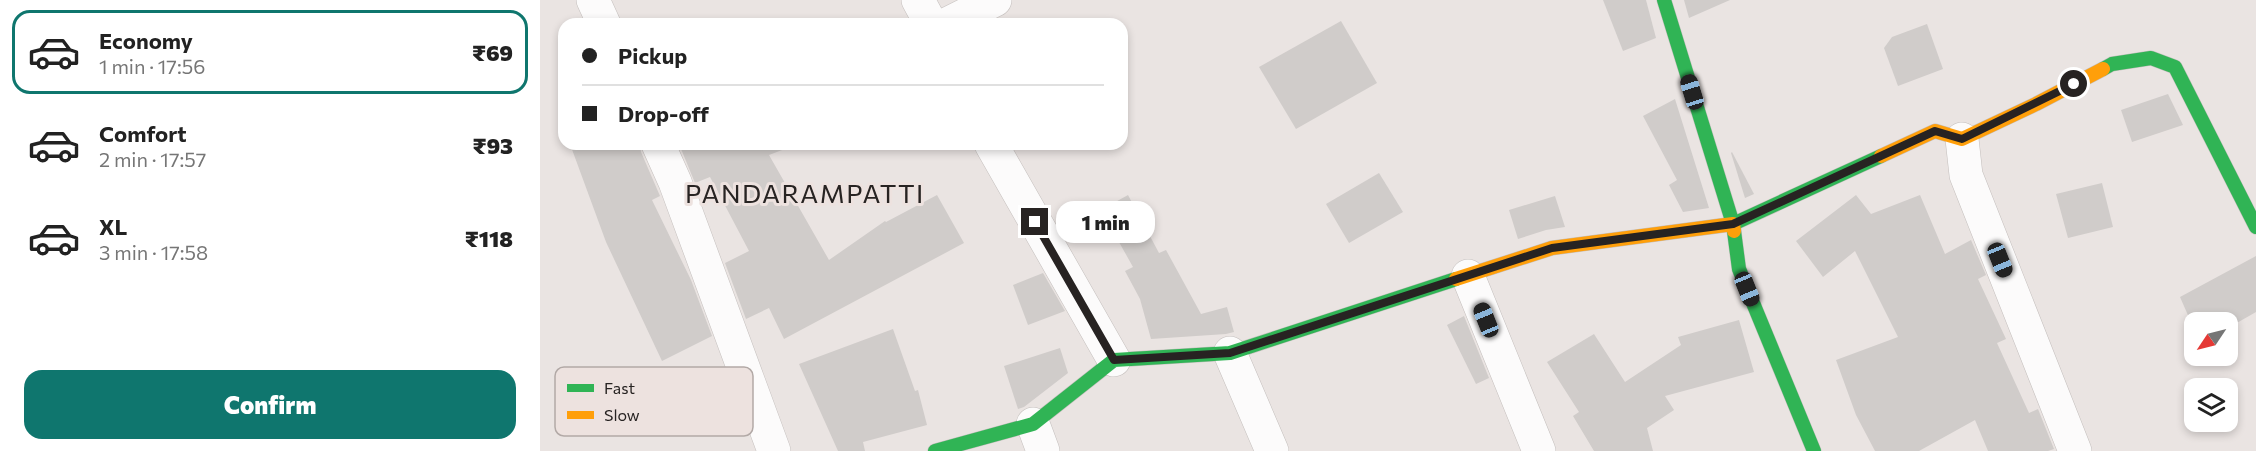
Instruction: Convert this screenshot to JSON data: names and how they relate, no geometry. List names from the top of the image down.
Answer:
{
  "districts": ["PANDARAMPATTI"],
  "legend": ["Fast", "Slow"],
  "north": "bottom left",
  "page": {
    "list": [
      {
        "name": "Economy",
        "note": "1 min · 17:56",
        "value": "₹69"
      },
      {
        "name": "Comfort",
        "note": "2 min · 17:57",
        "value": "₹93"
      },
      {
        "name": "XL",
        "note": "3 min · 17:58",
        "value": "₹118"
      }
    ],
    "banner": ["Pickup", "Drop-off"],
    "bubble": "1 min",
    "buttons": "Confirm"
  }
}
